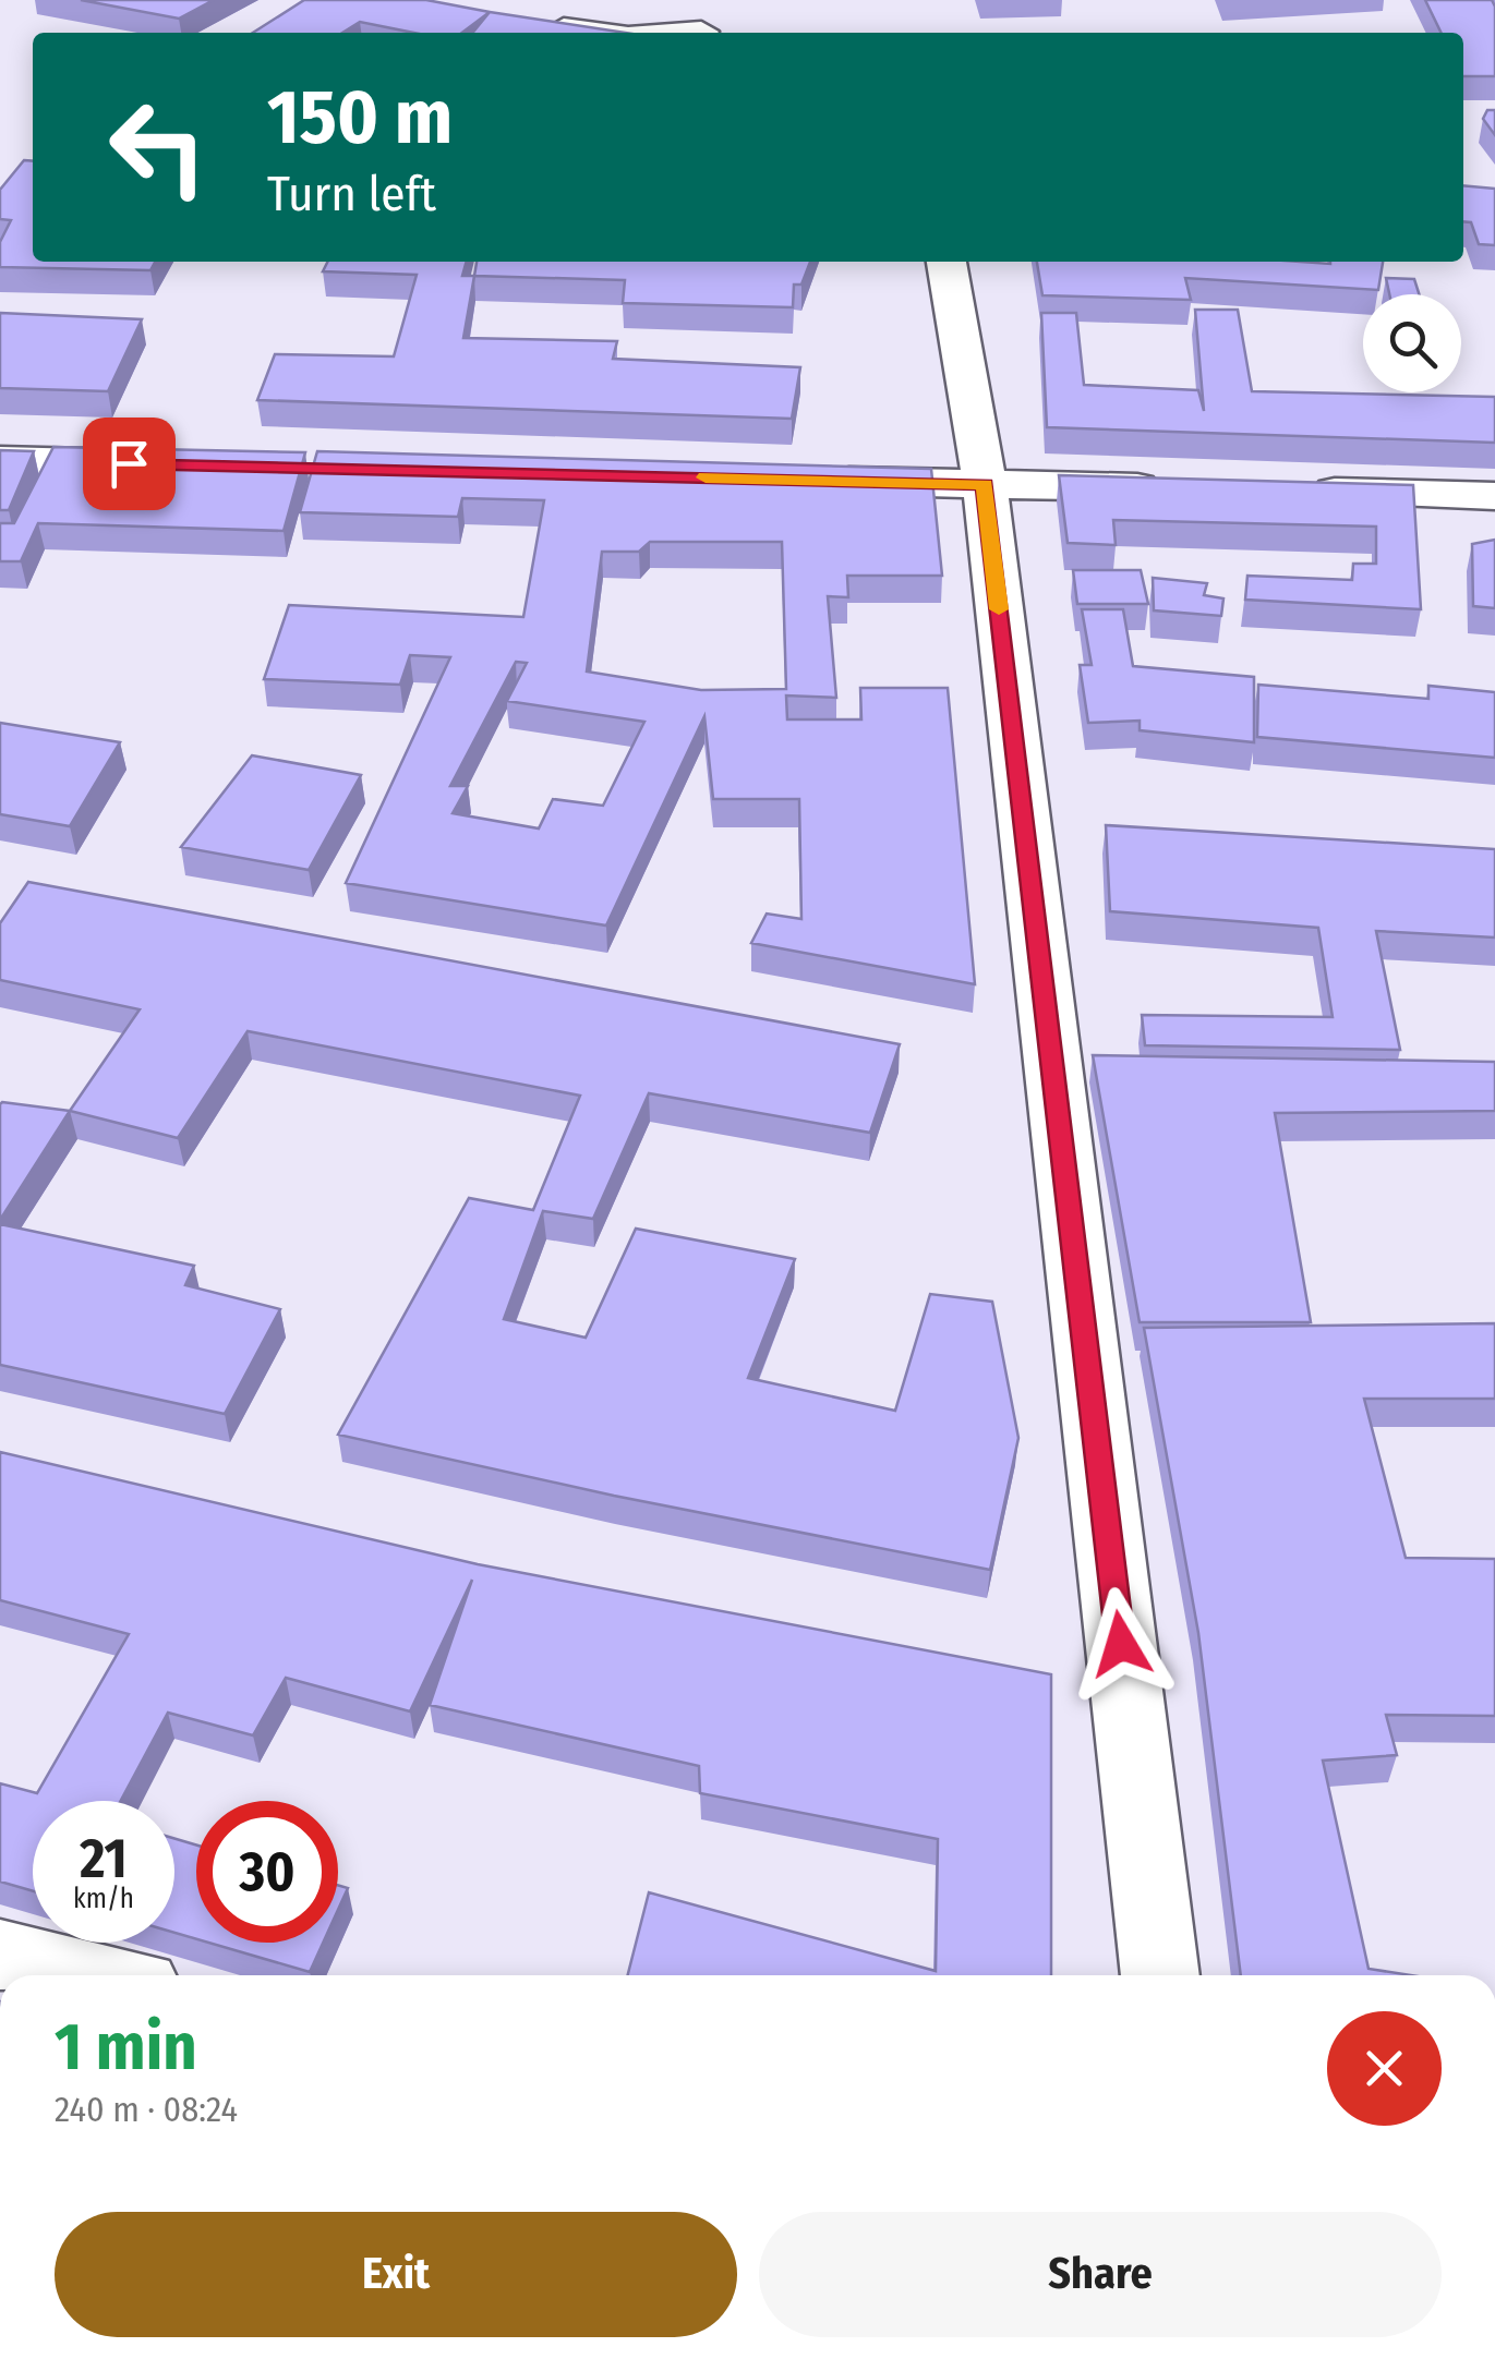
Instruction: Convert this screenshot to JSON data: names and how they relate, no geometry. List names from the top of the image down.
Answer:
{
  "page": {
    "turn": ["150 m", "Turn left"],
    "speed": "21 km/h",
    "limit": "30",
    "heading": ["1 min", "240 m · 08:24"],
    "buttons": ["Exit", "Share"]
  }
}
